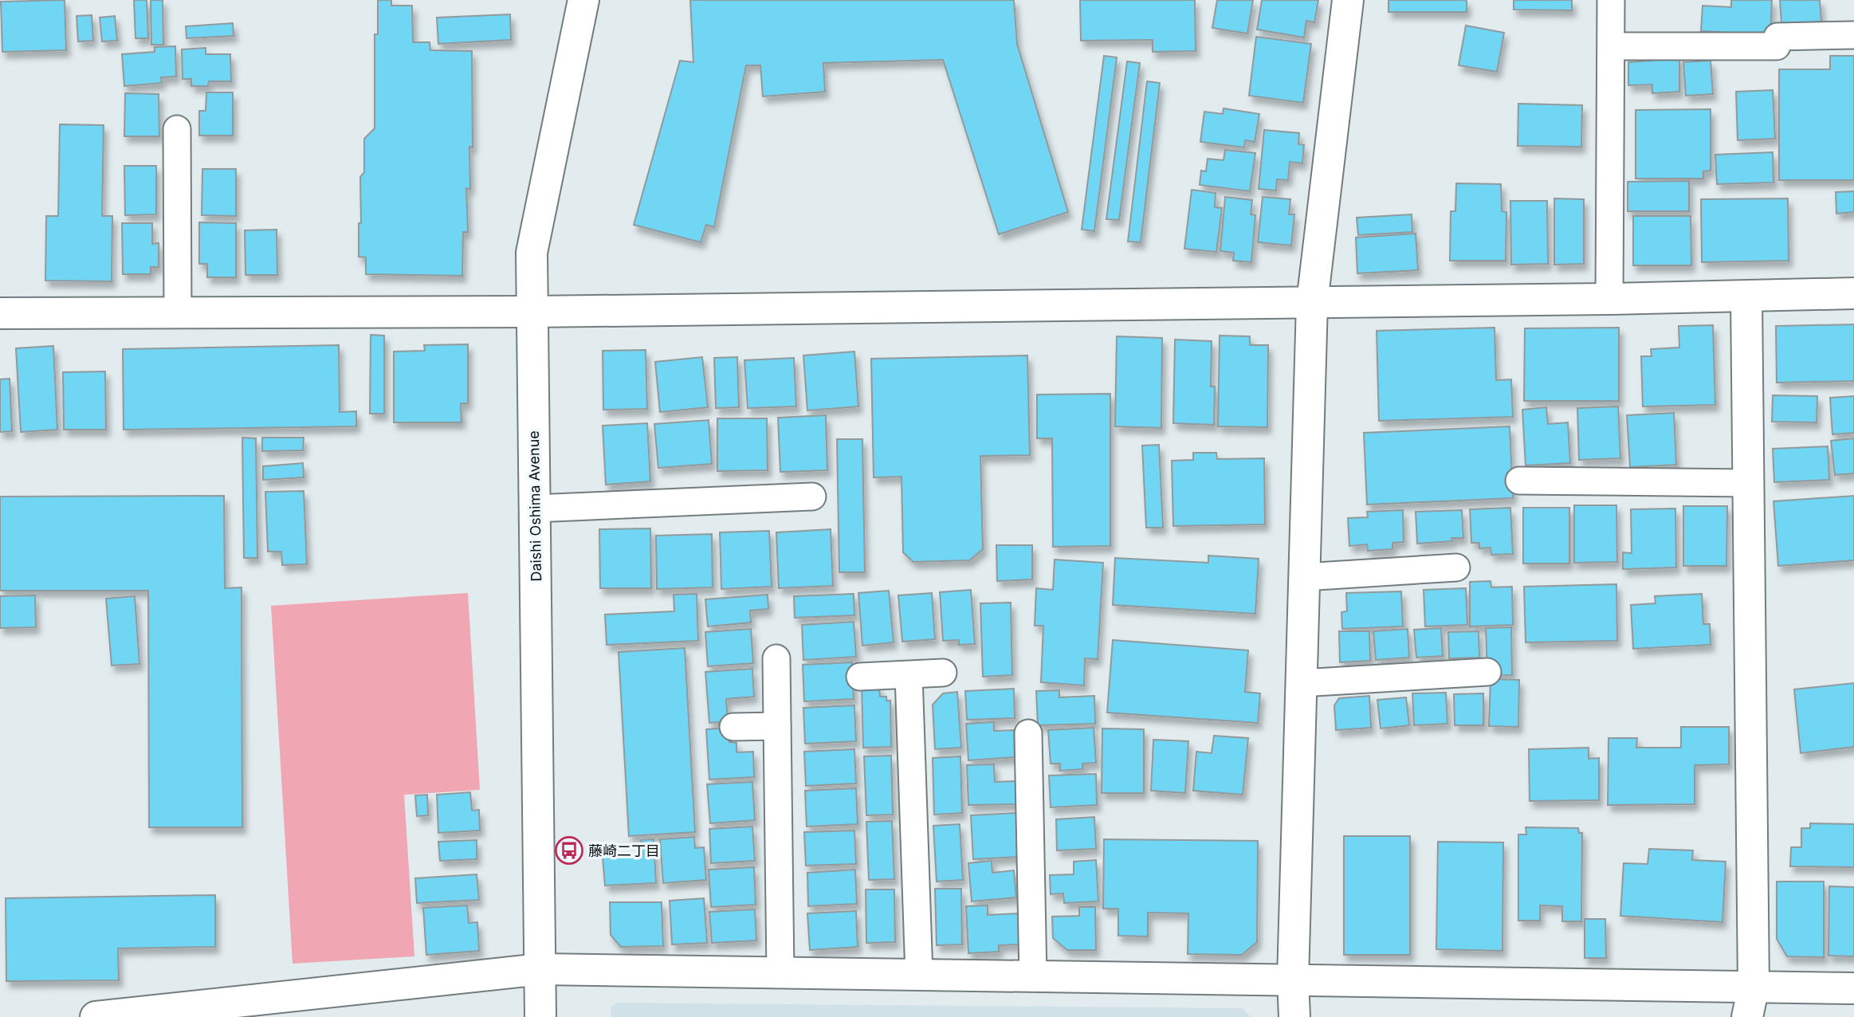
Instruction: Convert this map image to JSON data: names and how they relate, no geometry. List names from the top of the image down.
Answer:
{
  "streets": {
    "street": ["Daishi Oshima Avenue"]
  },
  "places": {
    "bus stop": ["藤崎二丁目"]
  }
}
